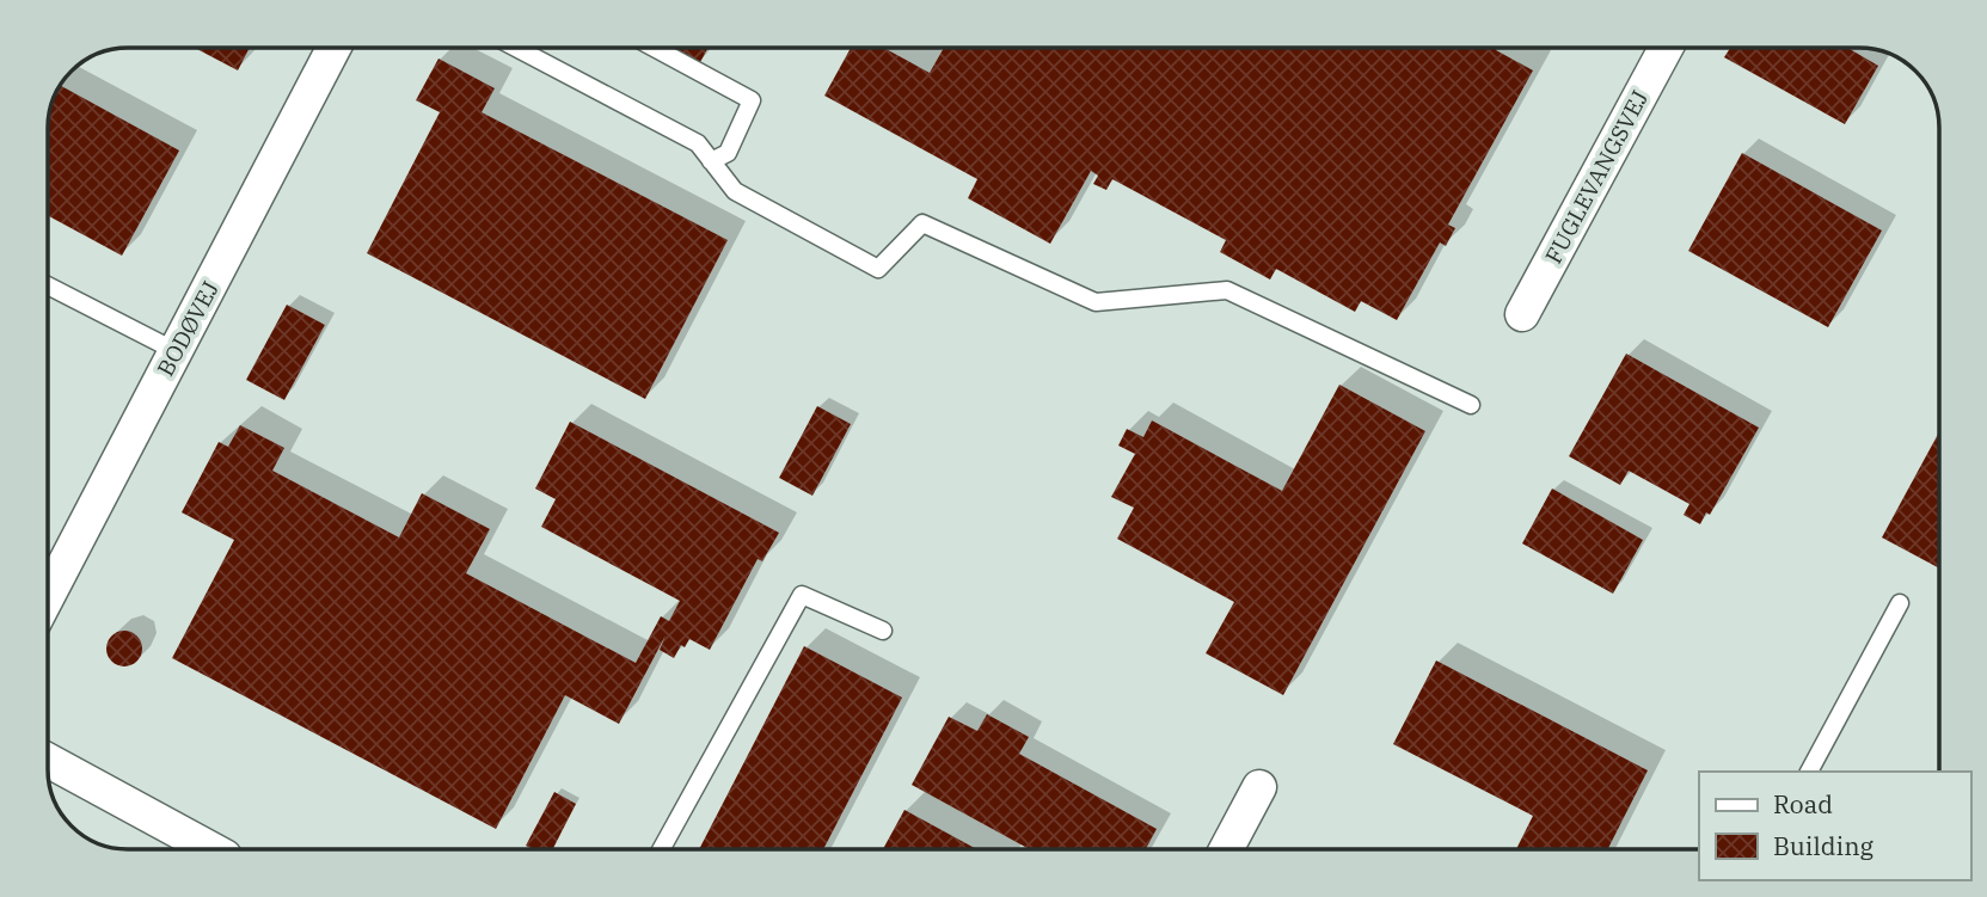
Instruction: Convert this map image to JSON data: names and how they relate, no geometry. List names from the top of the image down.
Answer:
{
  "streets": {
    "street": ["FUGLEVANGSVEJ", "BODØVEJ"]
  },
  "legend": ["Road", "Building"]
}
